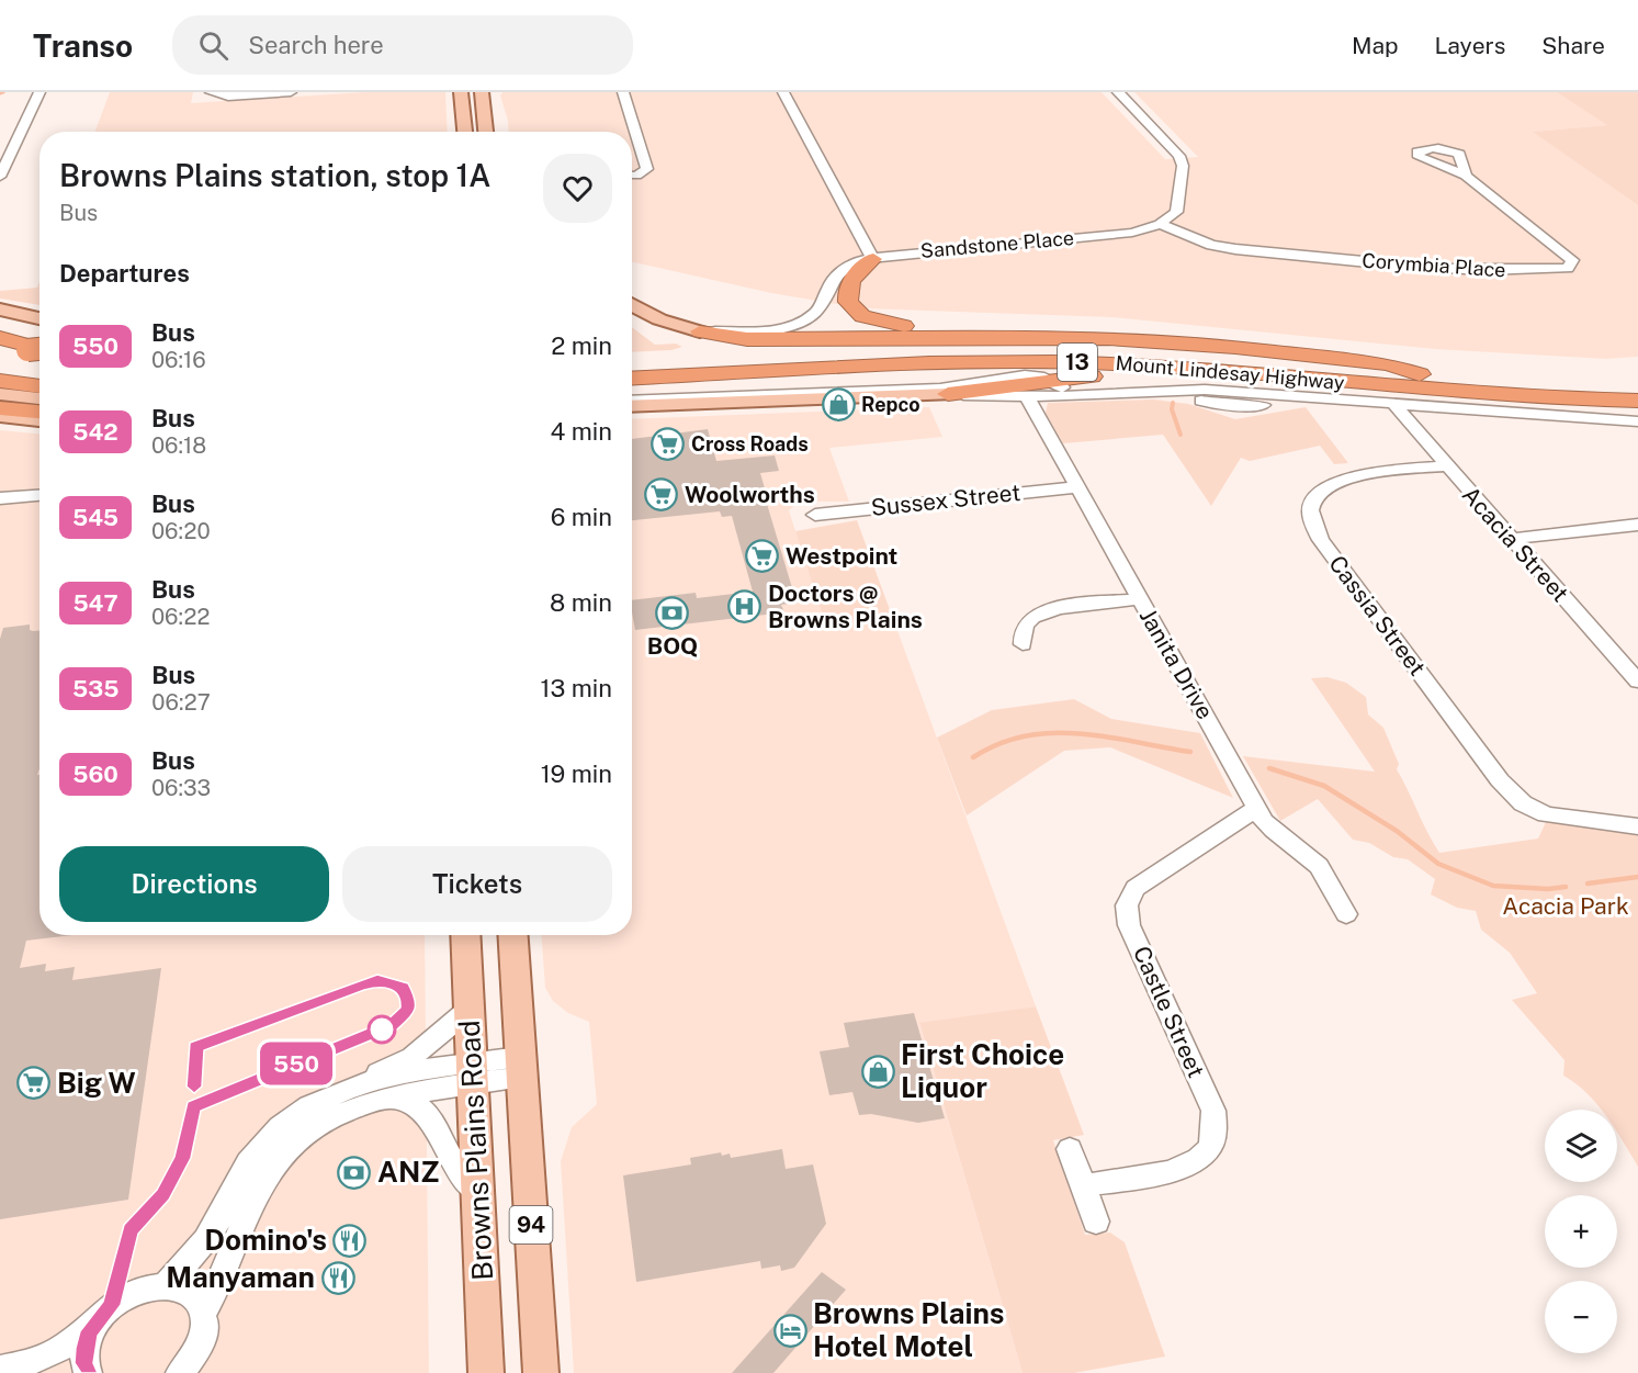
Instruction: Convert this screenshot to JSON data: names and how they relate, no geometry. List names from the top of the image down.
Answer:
{
  "streets": {
    "highway": ["13", "Mount Lindesay Highway"],
    "main road": ["Browns Plains Road", "94"],
    "street": [
      "Sandstone Place",
      "Corymbia Place",
      "Sussex Street",
      "Acacia Street",
      "Cassia Street",
      "Janita Drive",
      "Castle Street"
    ]
  },
  "crossings": [
    ["Sandstone Place", "Corymbia Place"],
    ["Mount Lindesay Highway", "Acacia Street"],
    ["Mount Lindesay Highway", "Janita Drive"],
    ["Sussex Street", "Janita Drive"],
    ["Acacia Street", "Cassia Street"],
    ["Janita Drive", "Castle Street"]
  ],
  "parks": ["Acacia Park"],
  "places": {
    "shop": ["Repco", "First Choice Liquor"],
    "supermarket": [
      "Cross Roads",
      "Woolworths",
      "Westpoint",
      "Big W"
    ],
    "hospital": ["Doctors @ Browns Plains"],
    "bank": ["BOQ", "ANZ"],
    "restaurant": ["Domino's", "Manyaman"],
    "hotel": ["Browns Plains Hotel Motel"]
  },
  "lines": ["bus line 550"],
  "page": {
    "header": "Transo",
    "search": "Search here",
    "nav": ["Map", "Layers", "Share"],
    "on_map": "550",
    "heading": [
      ["Browns Plains station, stop 1A", "Bus"],
      "Departures"
    ],
    "list": [
      {
        "mark": "550",
        "name": "Bus",
        "note": "06:16",
        "value": "2 min"
      },
      {
        "mark": "542",
        "name": "Bus",
        "note": "06:18",
        "value": "4 min"
      },
      {
        "mark": "545",
        "name": "Bus",
        "note": "06:20",
        "value": "6 min"
      },
      {
        "mark": "547",
        "name": "Bus",
        "note": "06:22",
        "value": "8 min"
      },
      {
        "mark": "535",
        "name": "Bus",
        "note": "06:27",
        "value": "13 min"
      },
      {
        "mark": "560",
        "name": "Bus",
        "note": "06:33",
        "value": "19 min"
      }
    ],
    "buttons": ["Directions", "Tickets"],
    "map_buttons": ["+", "−"]
  }
}
